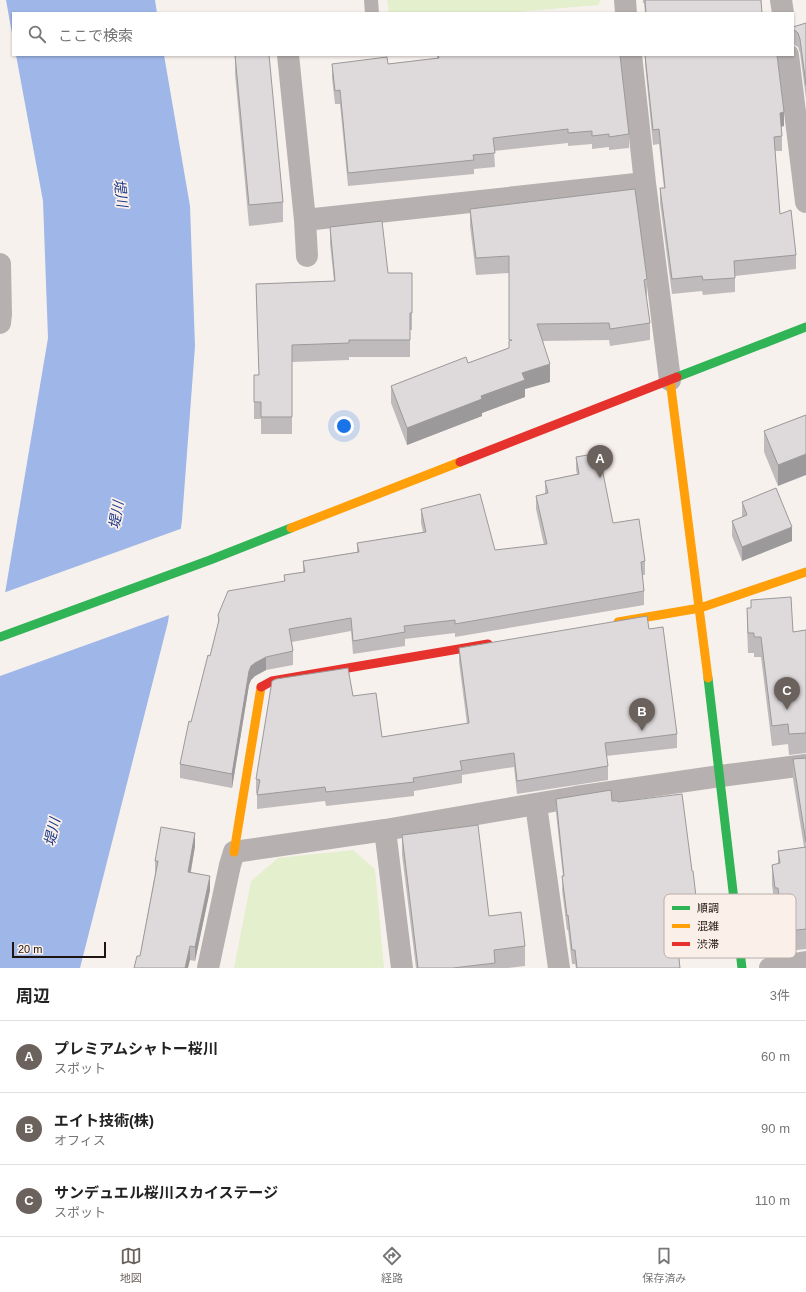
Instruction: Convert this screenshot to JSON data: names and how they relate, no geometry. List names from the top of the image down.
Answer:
{
  "water": ["堤川"],
  "legend": ["順調", "混雑", "渋滞"],
  "scale_bar": "20 m",
  "page": {
    "search": "ここで検索",
    "pins": ["A", "C", "B"],
    "scale": "20 m",
    "heading": ["周辺", "3件"],
    "list": [
      {
        "mark": "A",
        "name": "プレミアムシャトー桜川",
        "note": "スポット",
        "value": "60 m"
      },
      {
        "mark": "B",
        "name": "エイト技術(株)",
        "note": "オフィス",
        "value": "90 m"
      },
      {
        "mark": "C",
        "name": "サンデュエル桜川スカイステージ",
        "note": "スポット",
        "value": "110 m"
      }
    ],
    "nav": ["地図", "経路", "保存済み"]
  }
}
